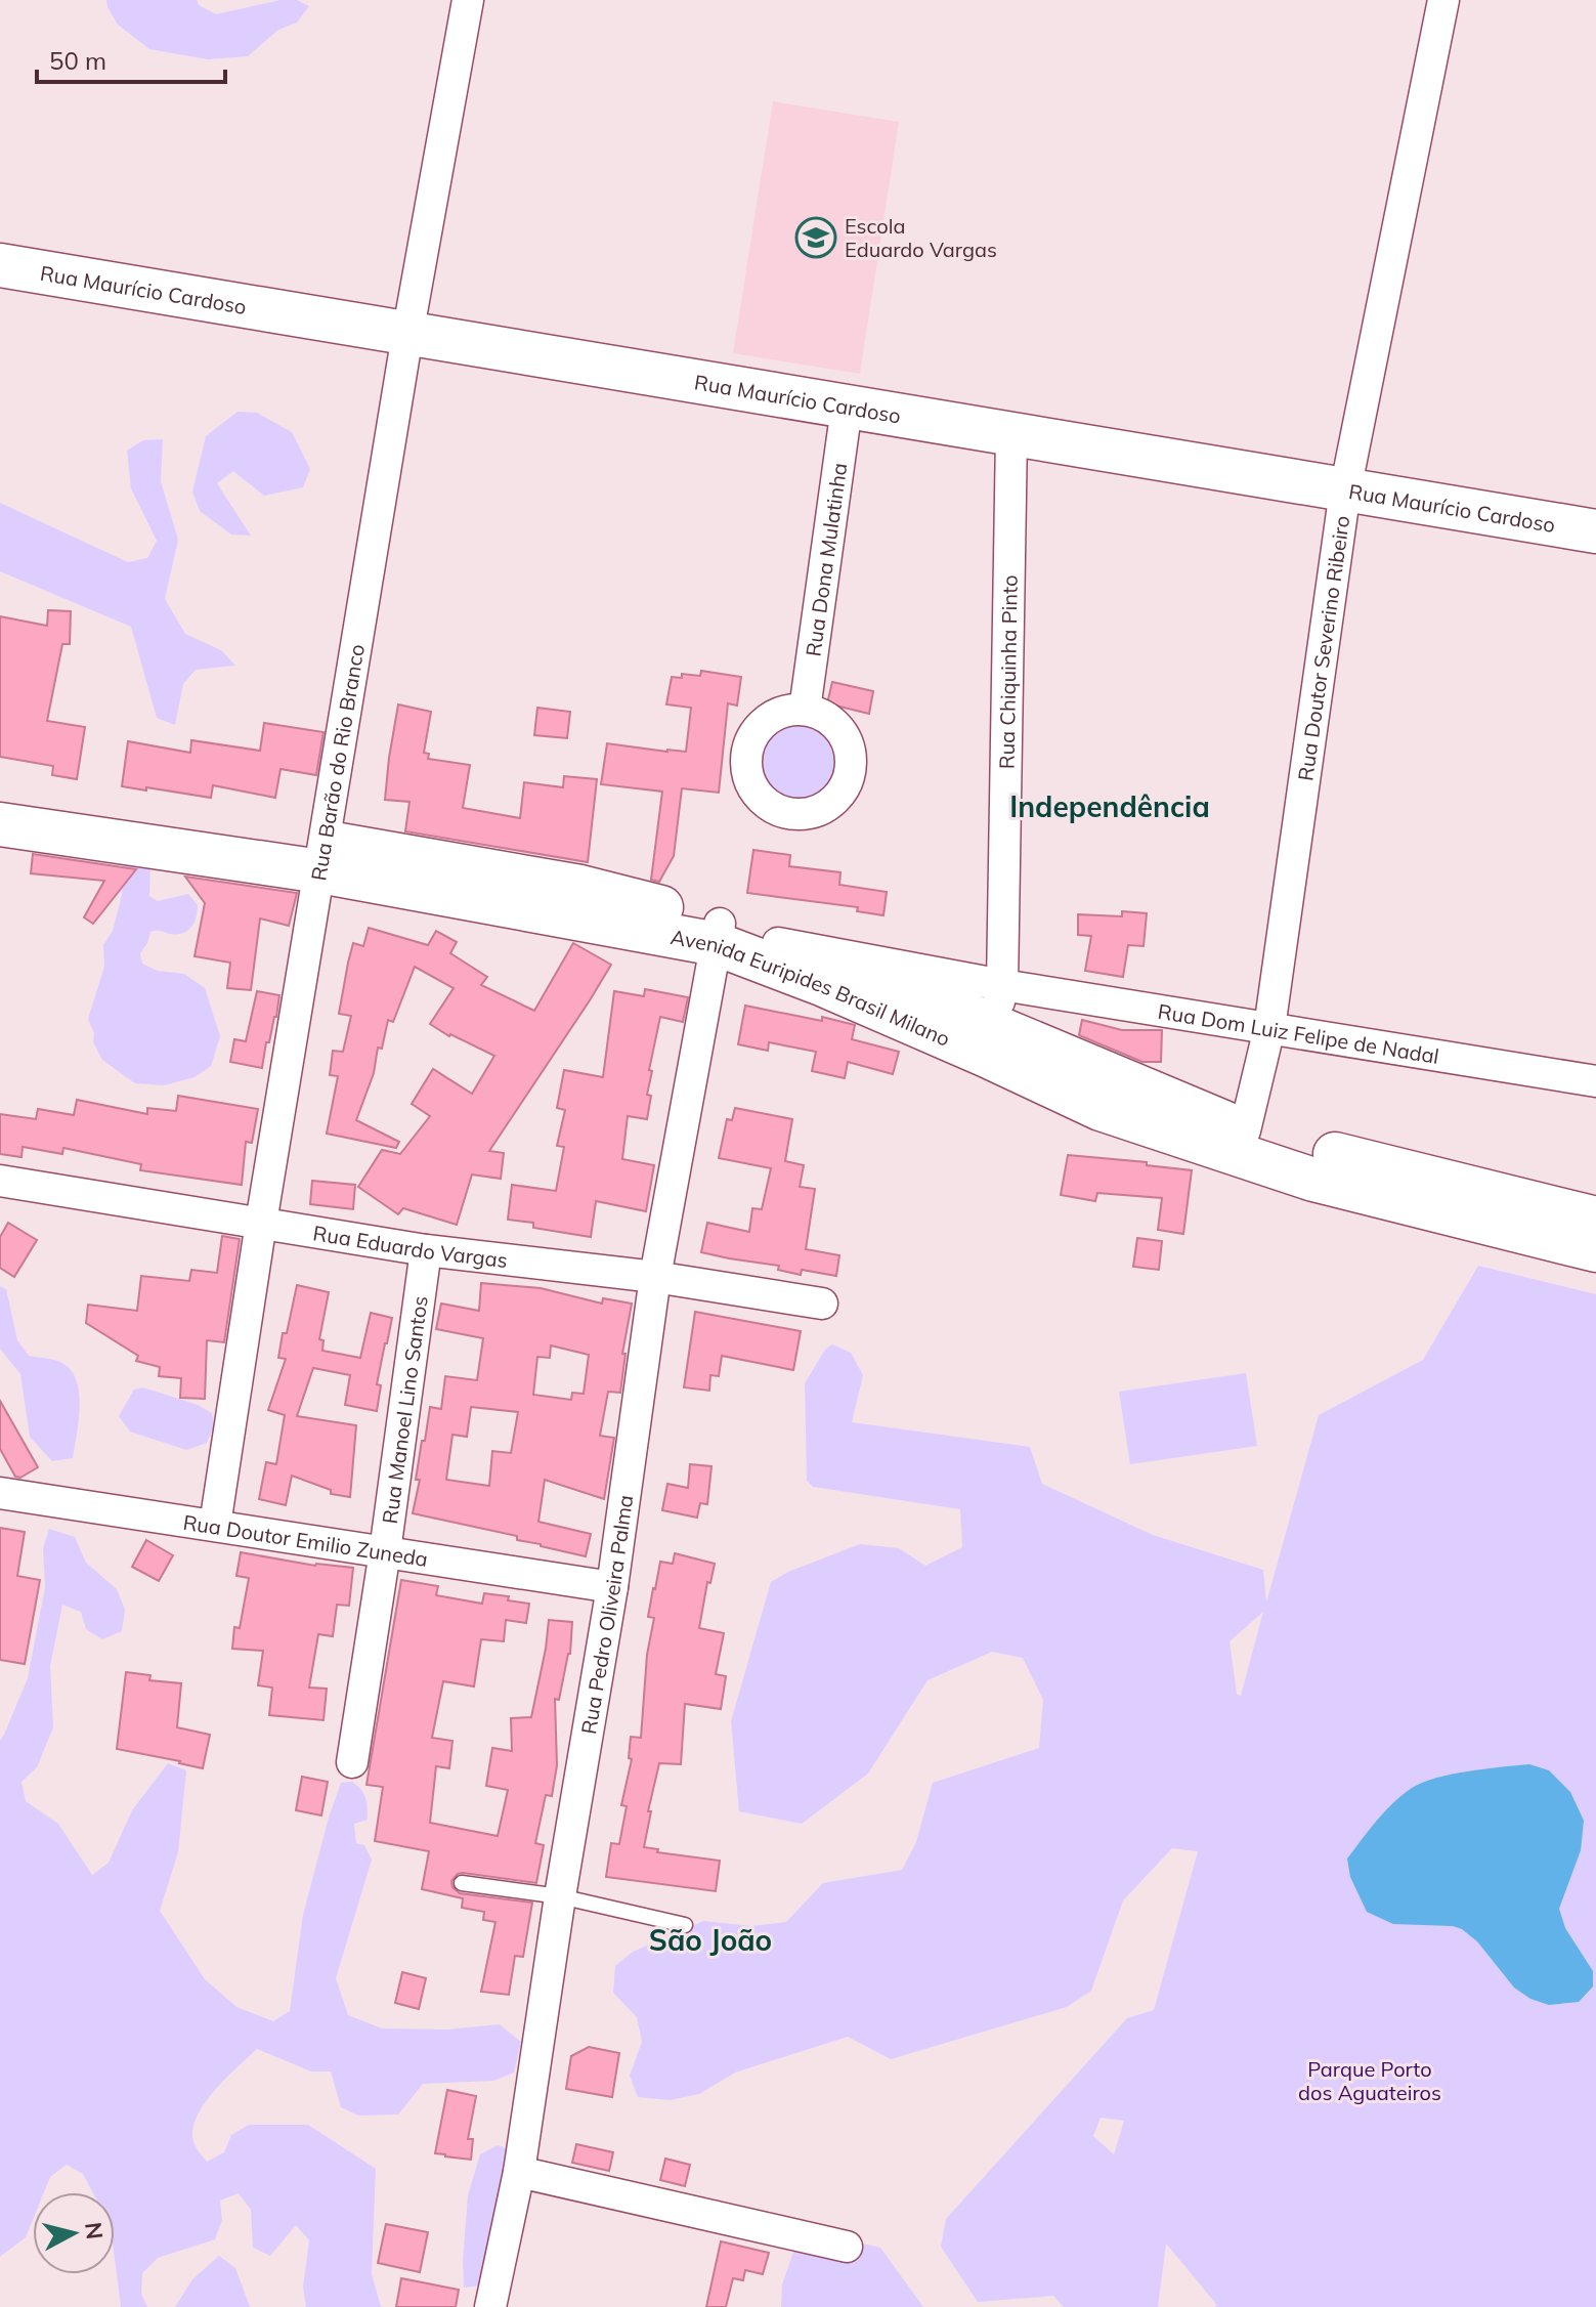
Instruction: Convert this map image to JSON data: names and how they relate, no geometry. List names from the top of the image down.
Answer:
{
  "streets": {
    "main road": ["Rua Maurício Cardoso", "Avenida Euripides Brasil Milano"],
    "street": [
      "Rua Dona Mulatinha",
      "Rua Doutor Severino Ribeiro",
      "Rua Chiquinha Pinto",
      "Rua Barão do Rio Branco",
      "Rua Dom Luiz Felipe de Nadal",
      "Rua Eduardo Vargas",
      "Rua Manoel Lino Santos",
      "Rua Doutor Emilio Zuneda",
      "Rua Pedro Oliveira Palma"
    ]
  },
  "crossings": [
    ["Rua Maurício Cardoso", "Rua Dona Mulatinha"],
    ["Rua Maurício Cardoso", "Rua Doutor Severino Ribeiro"],
    ["Rua Maurício Cardoso", "Rua Chiquinha Pinto"],
    ["Rua Maurício Cardoso", "Rua Barão do Rio Branco"],
    ["Rua Doutor Severino Ribeiro", "Avenida Euripides Brasil Milano"],
    ["Rua Doutor Severino Ribeiro", "Rua Dom Luiz Felipe de Nadal"],
    ["Rua Chiquinha Pinto", "Avenida Euripides Brasil Milano"],
    ["Rua Chiquinha Pinto", "Rua Dom Luiz Felipe de Nadal"],
    ["Rua Barão do Rio Branco", "Avenida Euripides Brasil Milano"],
    ["Rua Barão do Rio Branco", "Rua Eduardo Vargas"],
    ["Rua Barão do Rio Branco", "Rua Doutor Emilio Zuneda"],
    ["Avenida Euripides Brasil Milano", "Rua Dom Luiz Felipe de Nadal"],
    ["Avenida Euripides Brasil Milano", "Rua Pedro Oliveira Palma"],
    ["Rua Eduardo Vargas", "Rua Manoel Lino Santos"],
    ["Rua Eduardo Vargas", "Rua Pedro Oliveira Palma"],
    ["Rua Manoel Lino Santos", "Rua Doutor Emilio Zuneda"],
    ["Rua Doutor Emilio Zuneda", "Rua Pedro Oliveira Palma"]
  ],
  "districts": ["Independência", "São João"],
  "parks": ["Parque Porto dos Aguateiros"],
  "places": {
    "school or university": ["Escola Eduardo Vargas"]
  },
  "scale_bar": "50 m",
  "north": "right"
}
